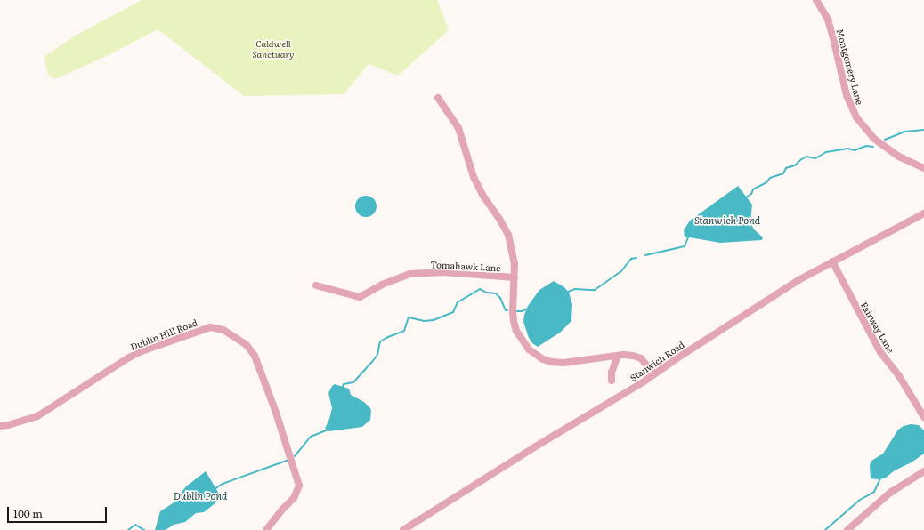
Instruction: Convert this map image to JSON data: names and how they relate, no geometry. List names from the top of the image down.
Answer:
{
  "streets": {
    "street": [
      "Montgomery Lane",
      "Tomahawk Lane",
      "Fairway Lane",
      "Dublin Hill Road",
      "Stanwich Road"
    ]
  },
  "crossings": [
    ["Fairway Lane", "Stanwich Road"]
  ],
  "water": ["Stanwich Pond", "Dublin Pond"],
  "parks": ["Caldwell Sanctuary"],
  "scale_bar": "100 m"
}
